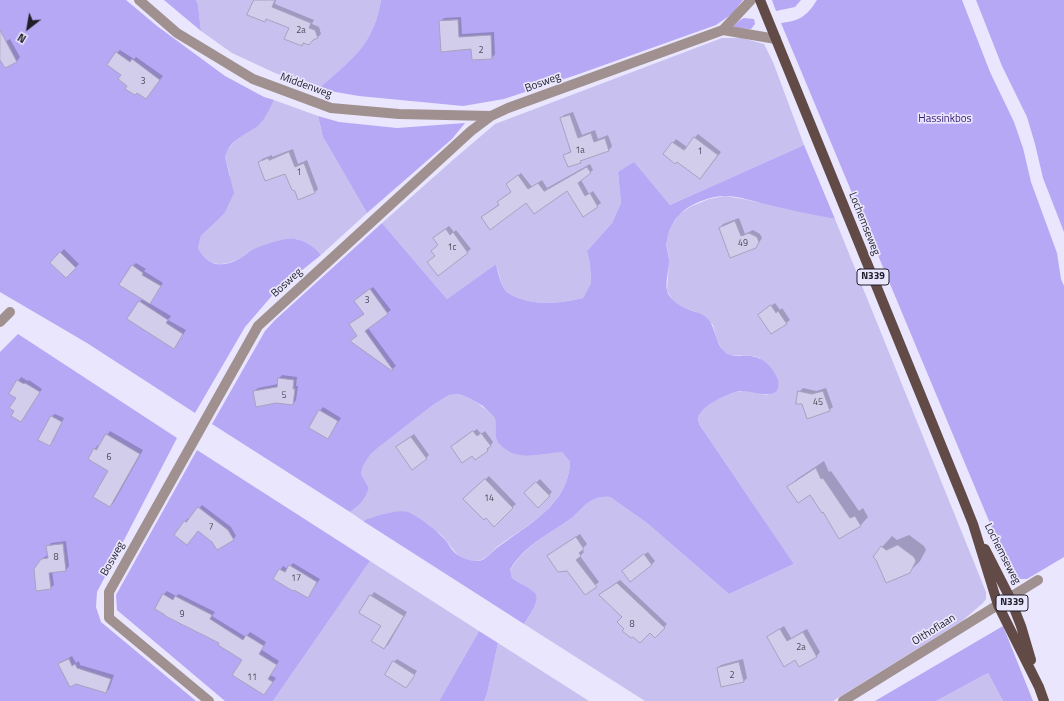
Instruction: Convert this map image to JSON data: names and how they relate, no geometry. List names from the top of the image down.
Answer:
{
  "streets": {
    "main road": ["Lochemseweg", "N339"],
    "street": ["Bosweg", "Middenweg", "Olthoflaan"]
  },
  "crossings": [
    ["Bosweg", "Middenweg"],
    ["Bosweg", "Lochemseweg"],
    ["Lochemseweg", "Olthoflaan"]
  ],
  "parks": ["Hassinkbos"],
  "house_numbers": [
    "2a",
    "2",
    "3",
    "1a",
    "1",
    "1",
    "49",
    "1c",
    "3",
    "5",
    "45",
    "6",
    "14",
    "7",
    "8",
    "17",
    "9",
    "8",
    "2a",
    "2",
    "11"
  ],
  "north": "bottom left"
}
